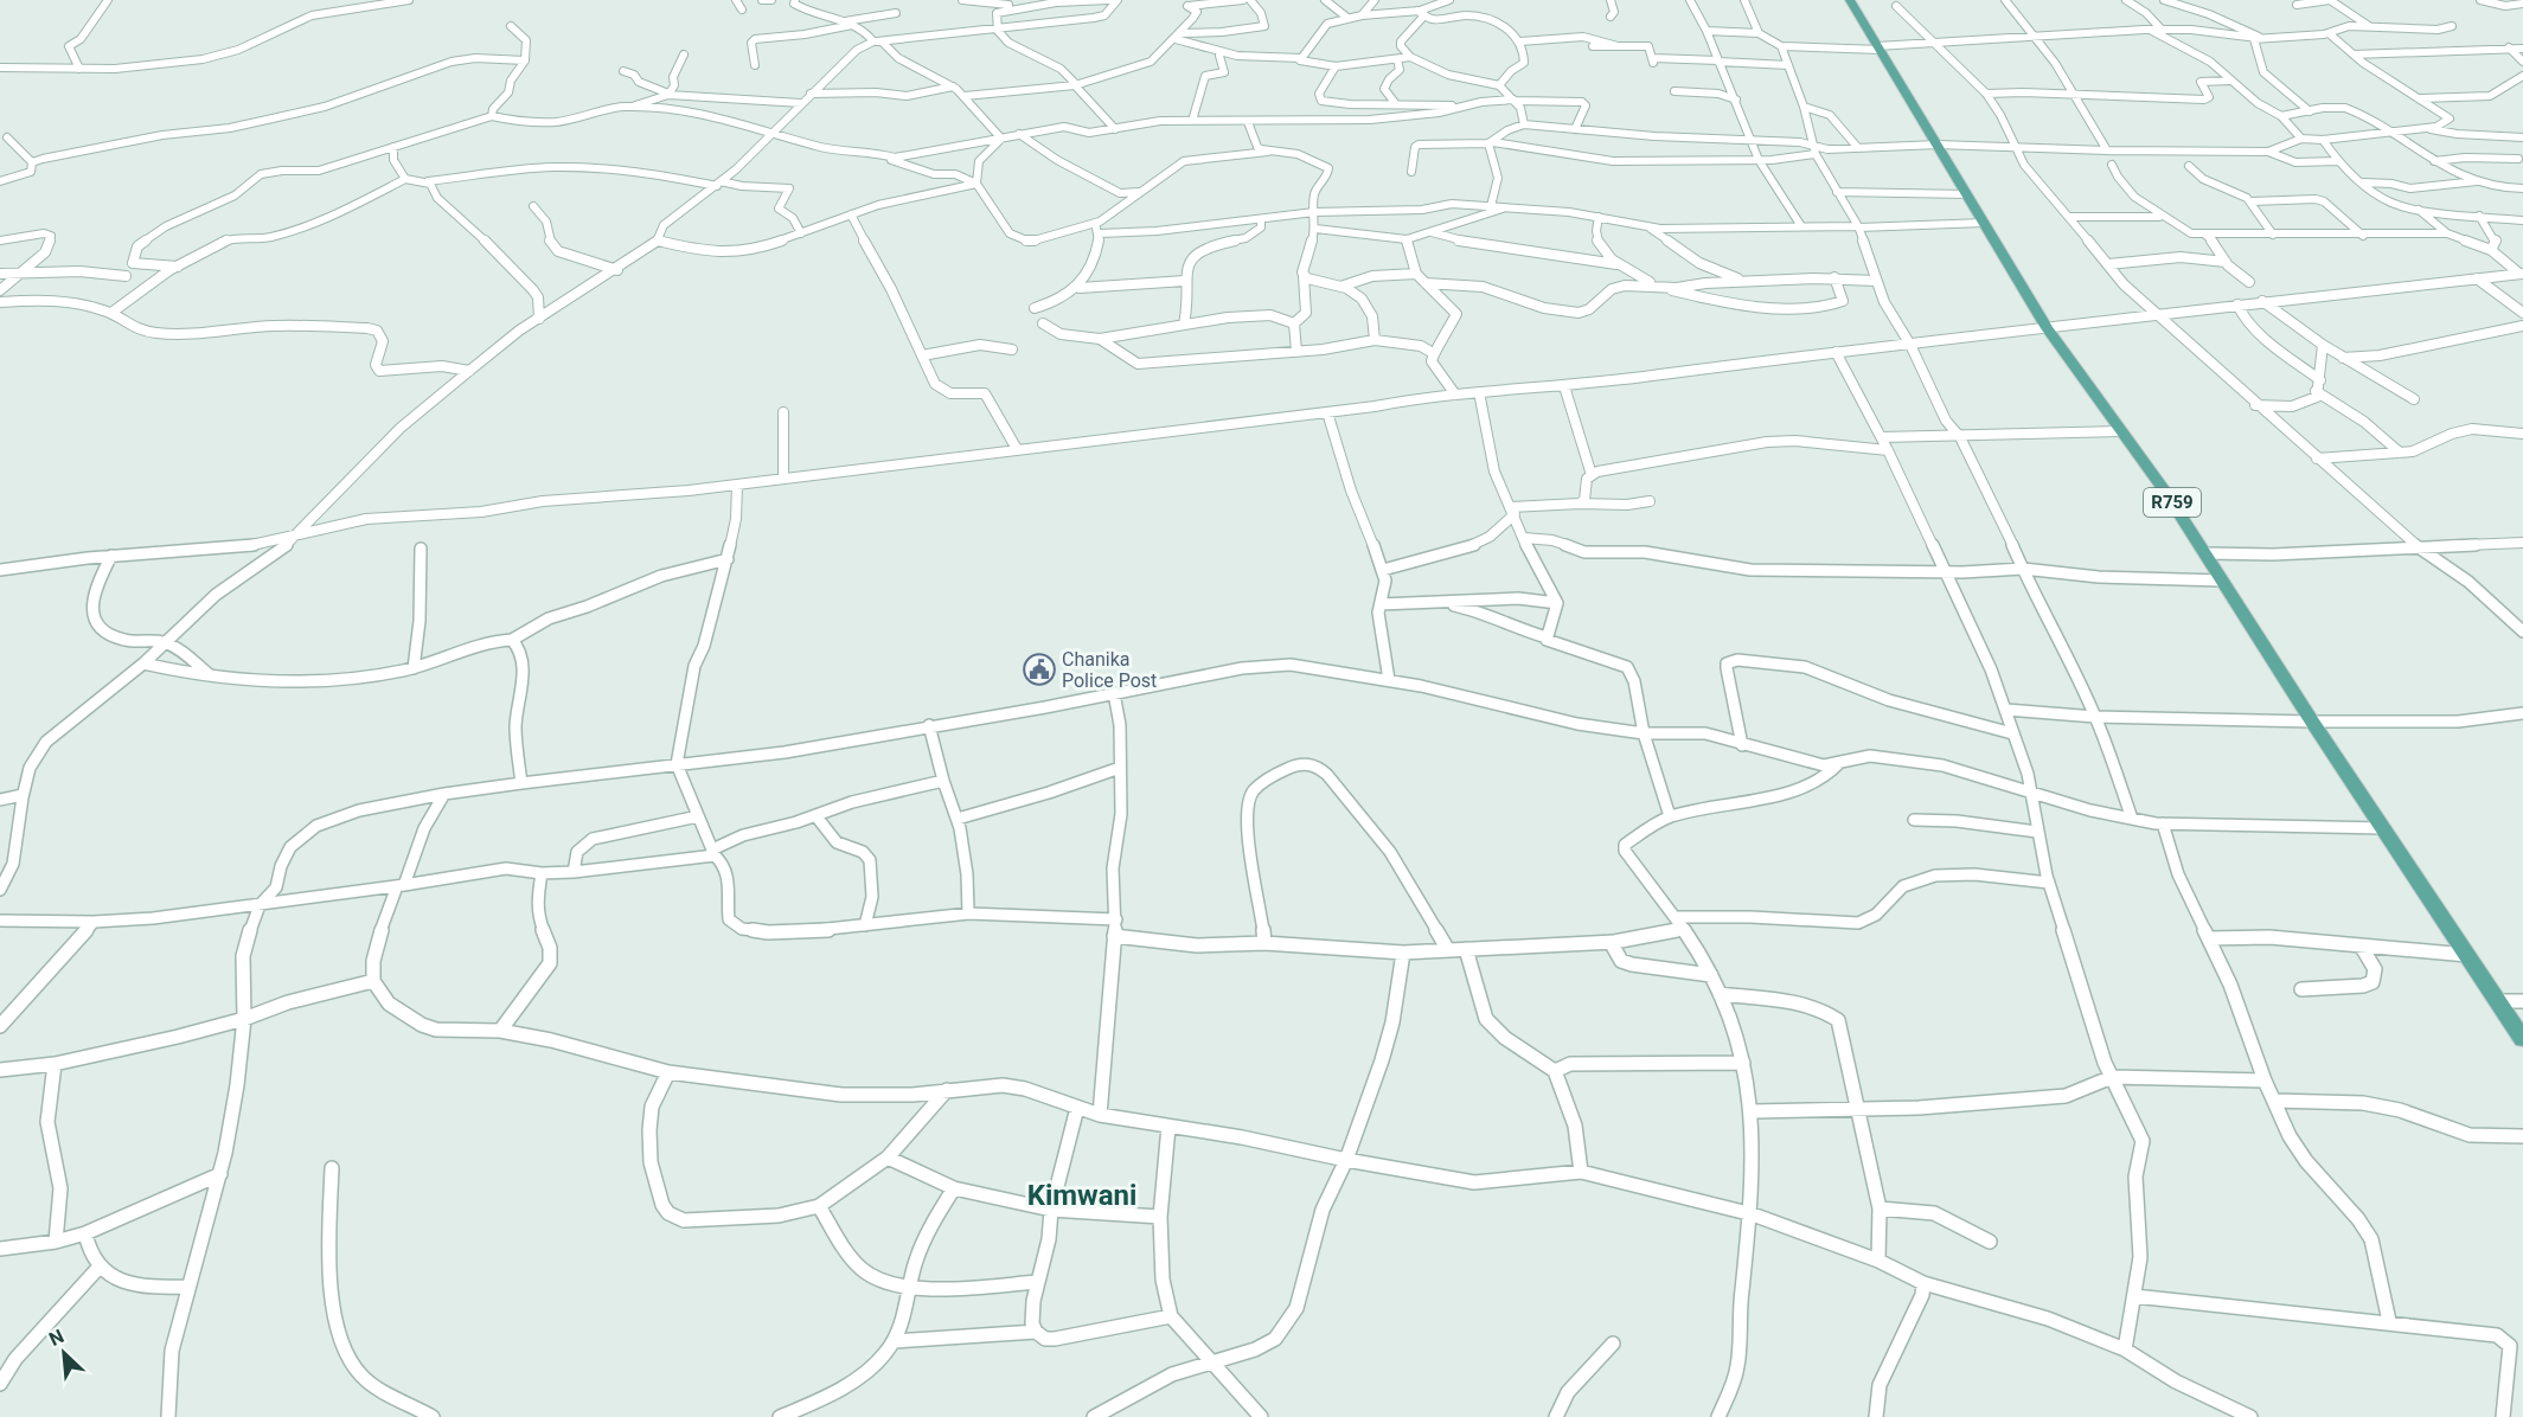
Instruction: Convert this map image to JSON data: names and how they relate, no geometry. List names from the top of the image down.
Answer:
{
  "streets": {
    "main road": ["R759"]
  },
  "districts": ["Kimwani"],
  "places": {
    "public building": ["Chanika Police Post"]
  },
  "north": "top left"
}
